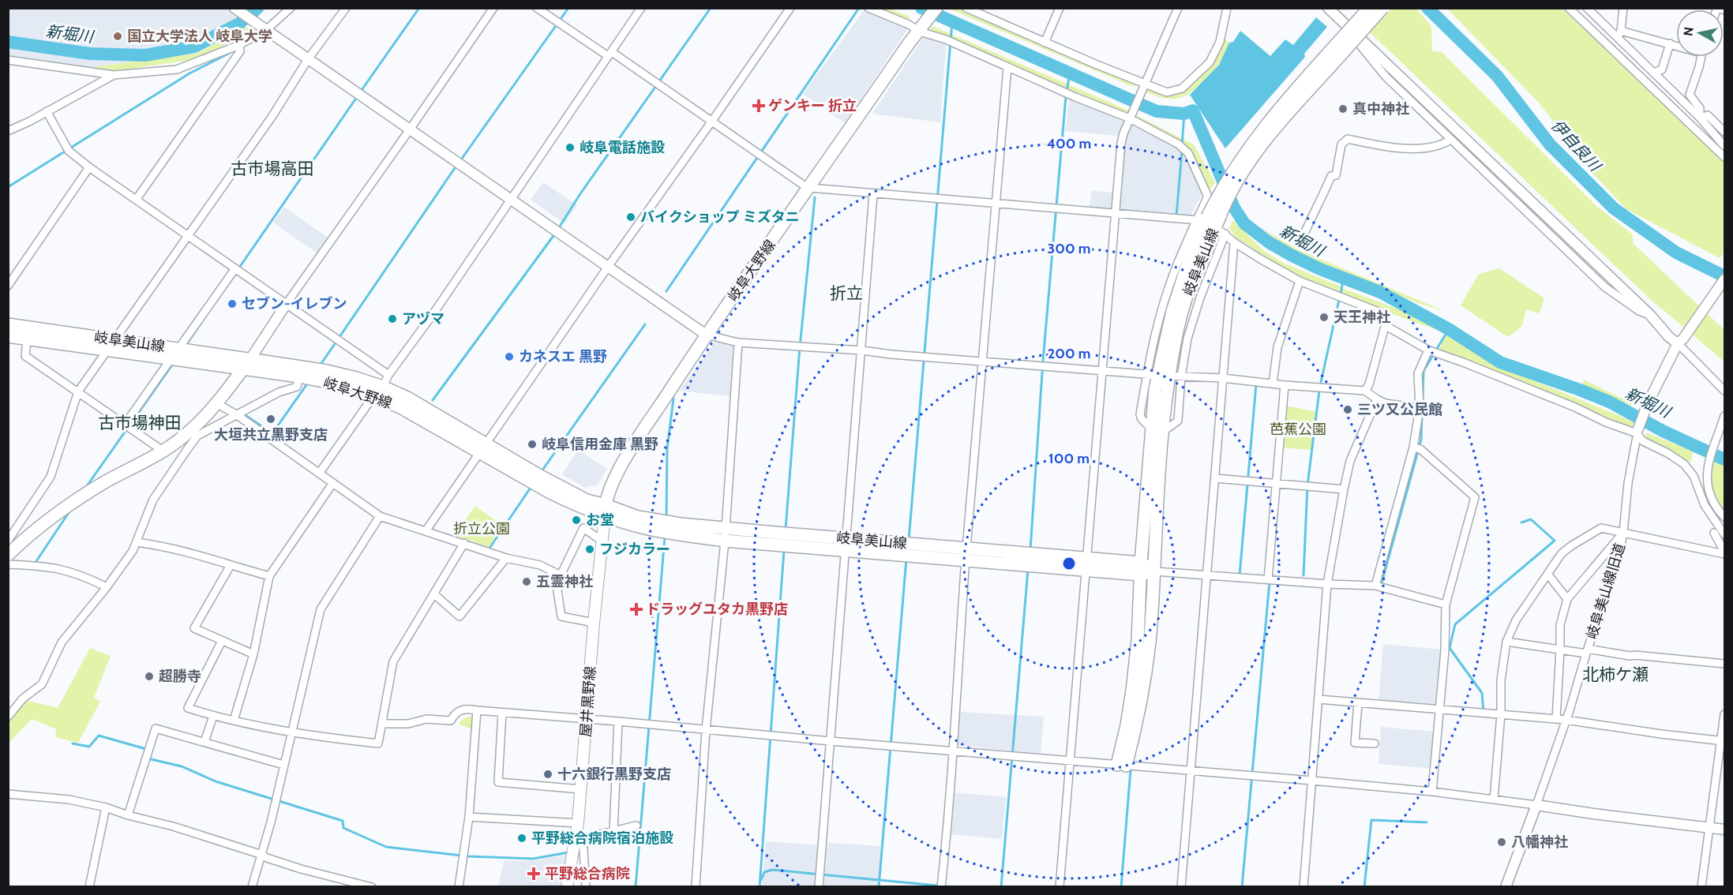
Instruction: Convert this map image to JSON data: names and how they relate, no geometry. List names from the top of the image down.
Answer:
{
  "streets": {
    "main road": ["岐阜美山線", "岐阜大野線", "屋井黒野線"],
    "street": ["岐阜美山線旧道"]
  },
  "crossings": [
    ["岐阜美山線", "岐阜大野線"],
    ["岐阜美山線", "屋井黒野線"],
    ["岐阜大野線", "屋井黒野線"]
  ],
  "districts": [
    "古市場高田",
    "折立",
    "古市場神田",
    "北柿ケ瀬"
  ],
  "water": ["新堀川", "伊自良川"],
  "parks": ["芭蕉公園", "折立公園"],
  "places": {
    "other": [
      "国立大学法人 岐阜大学",
      "真中神社",
      "岐阜電話施設",
      "バイクショップ ミズタニ",
      "セブン-イレブン",
      "天王神社",
      "アヅマ",
      "カネスエ 黒野",
      "三ツ又公民館",
      "大垣共立黒野支店",
      "岐阜信用金庫 黒野",
      "お堂",
      "フジカラー",
      "五霊神社",
      "超勝寺",
      "十六銀行黒野支店",
      "平野総合病院宿泊施設",
      "八幡神社"
    ],
    "health": ["ゲンキー 折立", "ドラッグユタカ黒野店", "平野総合病院"]
  },
  "north": "left",
  "rings": [
    "400 m",
    "300 m",
    "200 m",
    "100 m"
  ]
}
